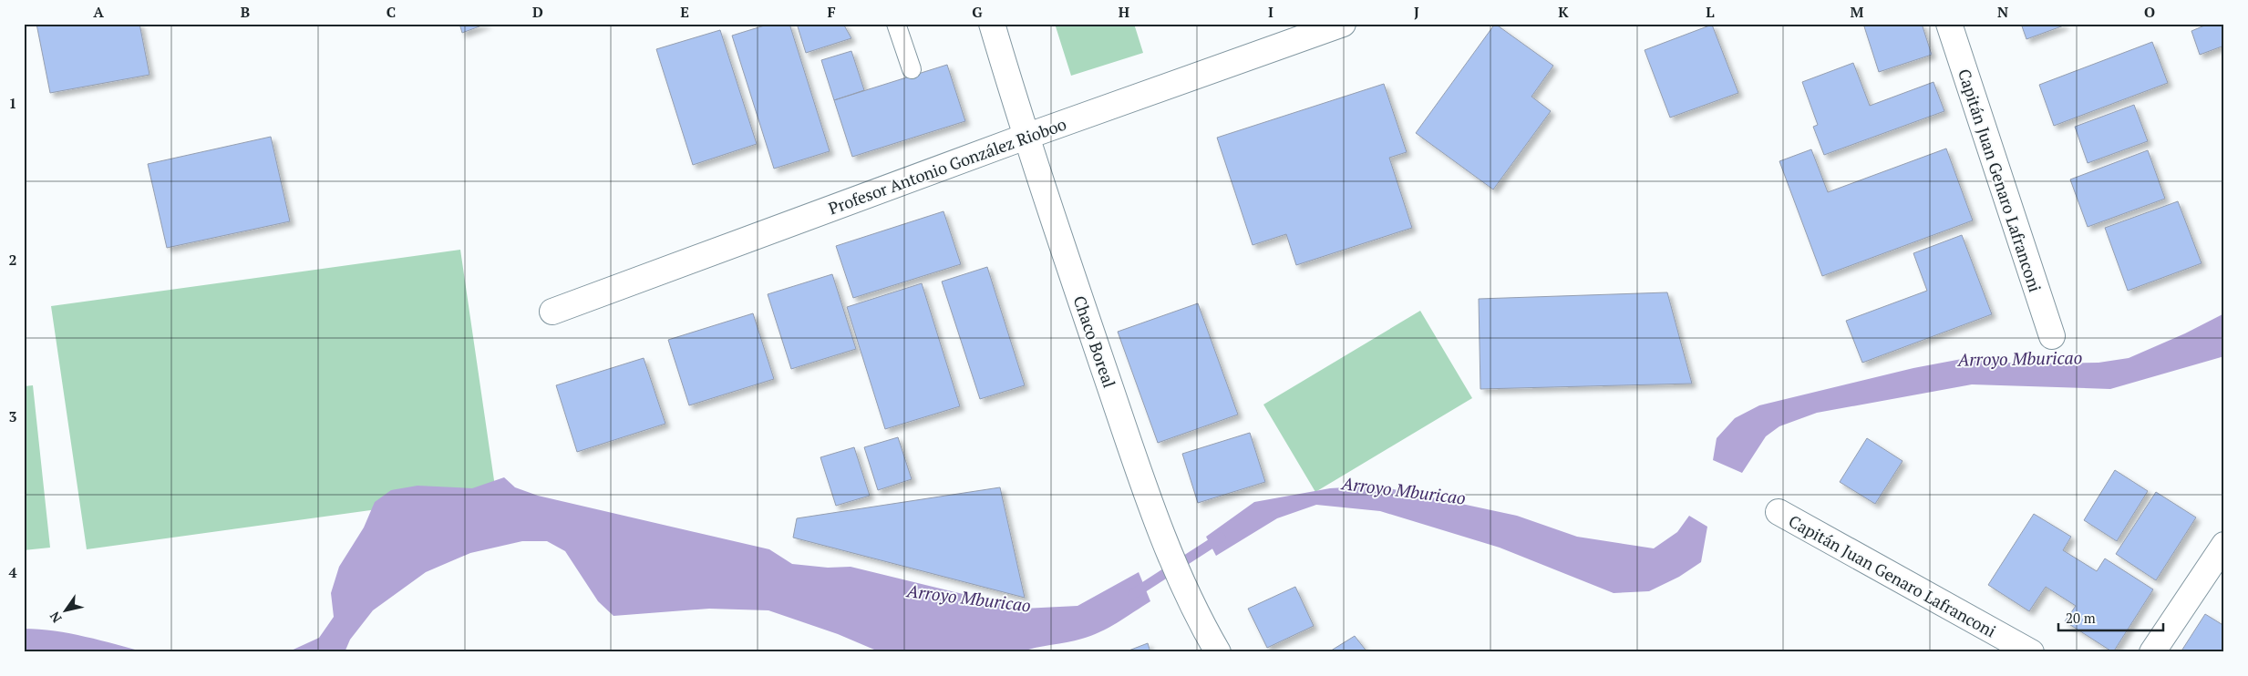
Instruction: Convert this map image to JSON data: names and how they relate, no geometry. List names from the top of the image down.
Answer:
{
  "streets": {
    "street": ["Profesor Antonio González Rioboo", "Capitán Juan Genaro Lafranconi", "Chaco Boreal"]
  },
  "crossings": [
    ["Profesor Antonio González Rioboo", "Chaco Boreal"]
  ],
  "water": ["Arroyo Mburicao"],
  "scale_bar": "20 m",
  "north": "bottom left",
  "grid": {
    "columns": [
      "A",
      "B",
      "C",
      "D",
      "E",
      "F",
      "G",
      "H",
      "I",
      "J",
      "K",
      "L",
      "M",
      "N",
      "O"
    ],
    "rows": [
      "1",
      "2",
      "3",
      "4"
    ]
  }
}
